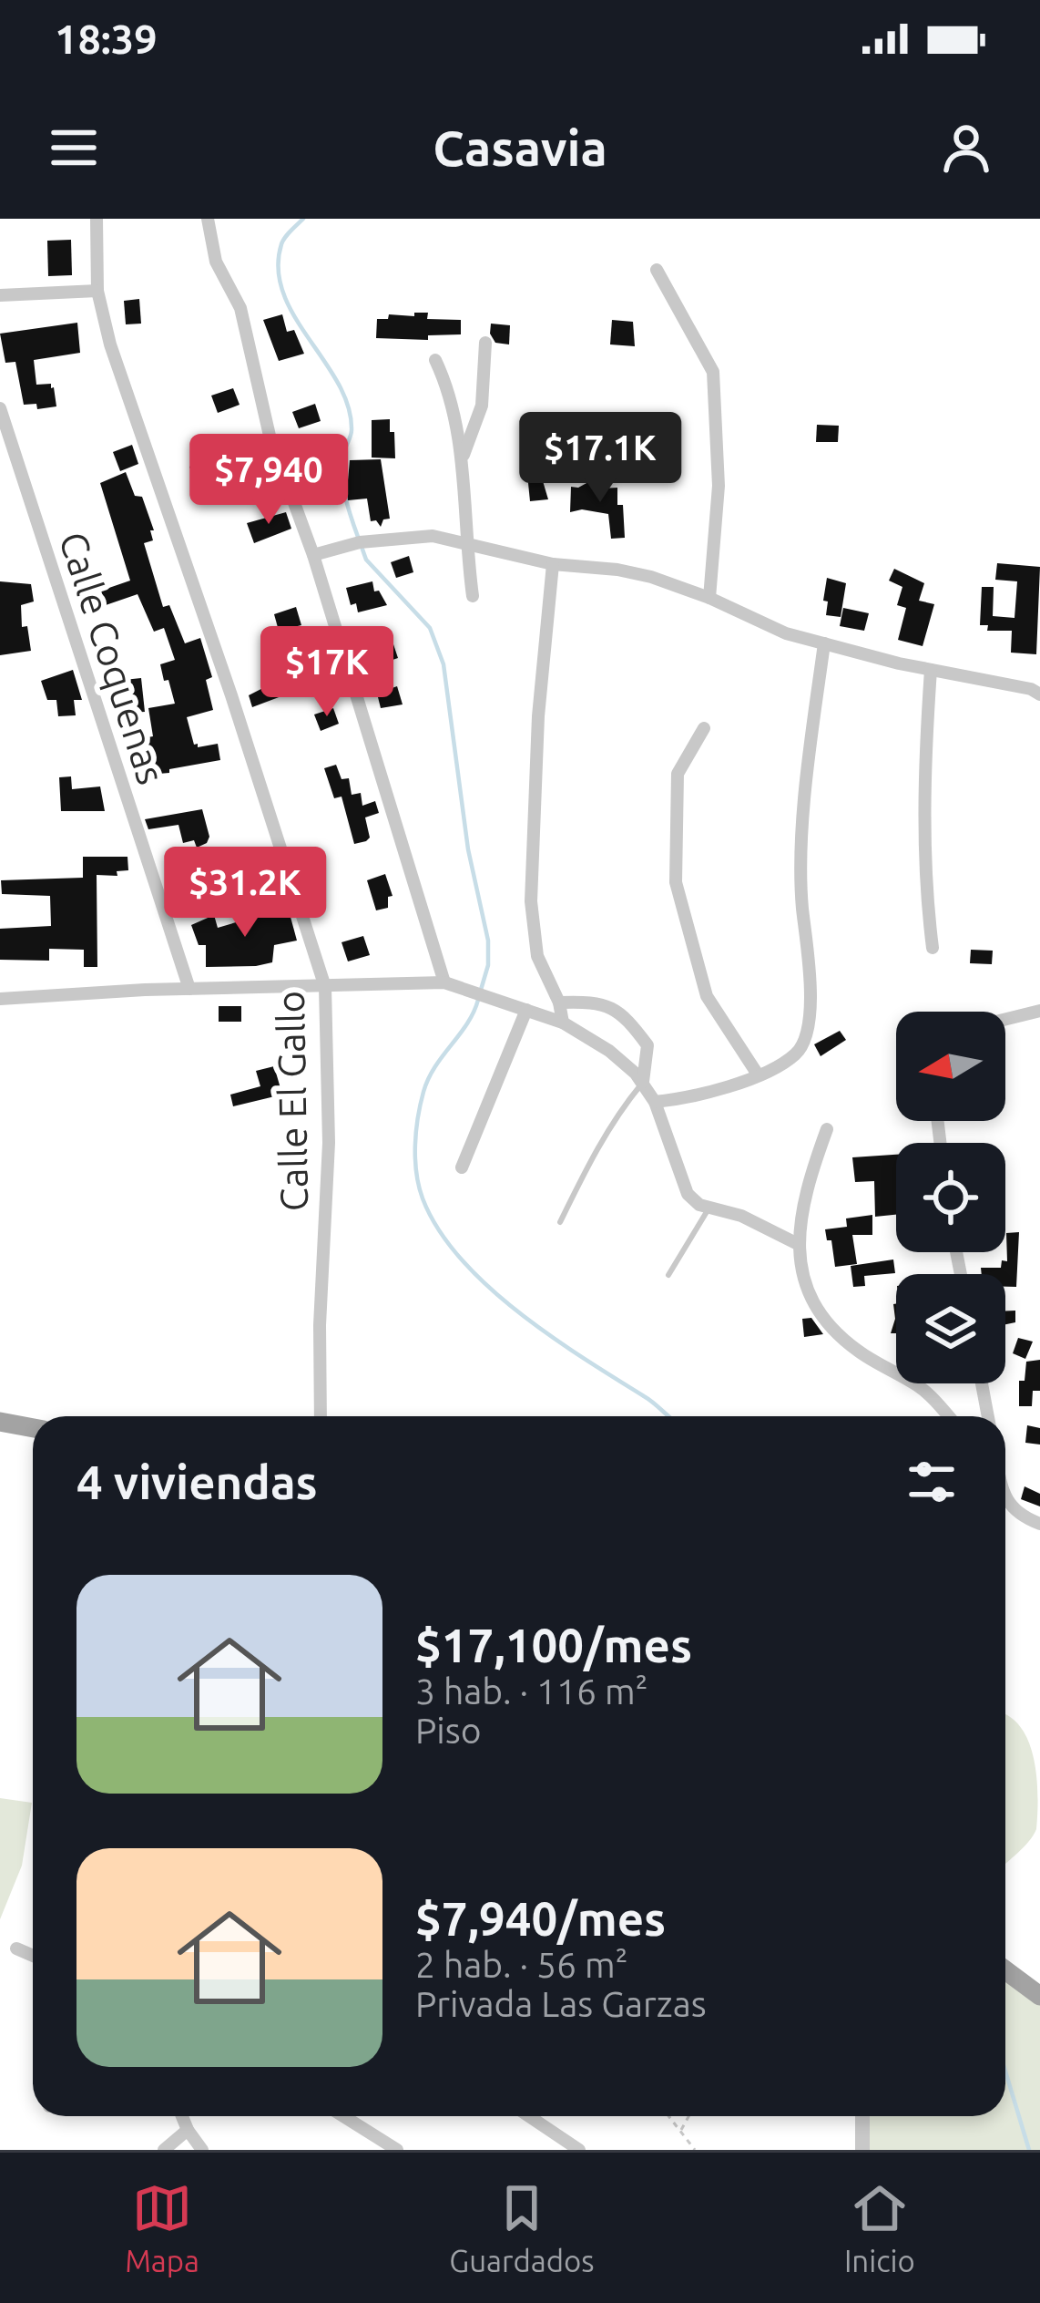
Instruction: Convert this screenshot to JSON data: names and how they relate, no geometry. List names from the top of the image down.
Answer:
{
  "streets": {
    "street": ["Calle Coquenas", "Calle El Gallo"]
  },
  "north": "left",
  "page": {
    "status": "18:39",
    "header": "Casavia",
    "price": [
      "$17.1K",
      "$7,940",
      "$17K",
      "$31.2K"
    ],
    "heading": "4 viviendas",
    "list": [
      {
        "name": "$17,100/mes",
        "note": "3 hab. · 116 m² · Piso"
      },
      {
        "name": "$7,940/mes",
        "note": "2 hab. · 56 m² · Privada Las Garzas"
      }
    ],
    "tabs": ["Mapa", "Guardados", "Inicio"]
  }
}
